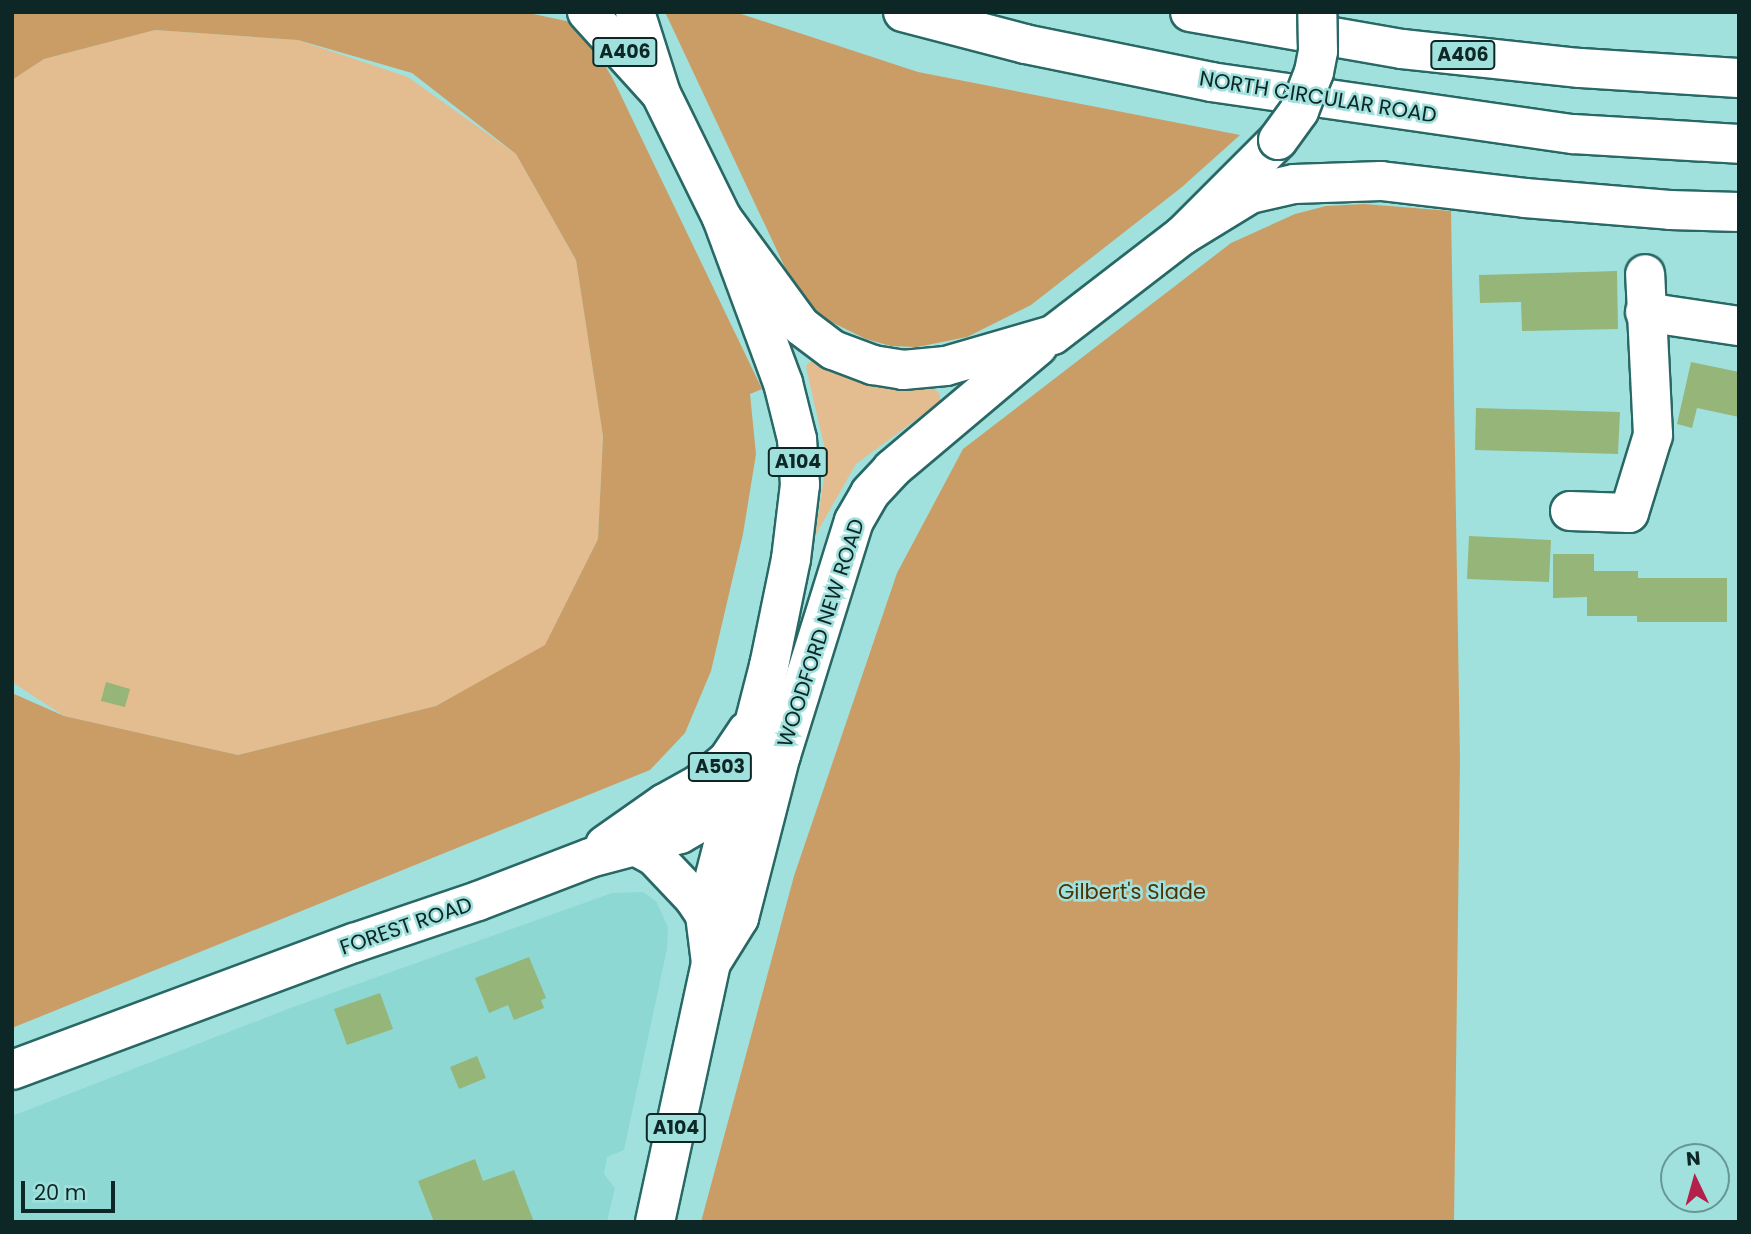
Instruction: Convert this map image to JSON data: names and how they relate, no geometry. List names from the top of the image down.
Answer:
{
  "streets": {
    "main road": [
      "A406",
      "NORTH CIRCULAR ROAD",
      "A104",
      "WOODFORD NEW ROAD",
      "A503",
      "FOREST ROAD"
    ]
  },
  "crossings": [
    ["WOODFORD NEW ROAD", "A503"],
    ["WOODFORD NEW ROAD", "FOREST ROAD"],
    ["A503", "FOREST ROAD"]
  ],
  "parks": ["Gilbert's Slade"],
  "scale_bar": "20 m",
  "north": "top"
}
